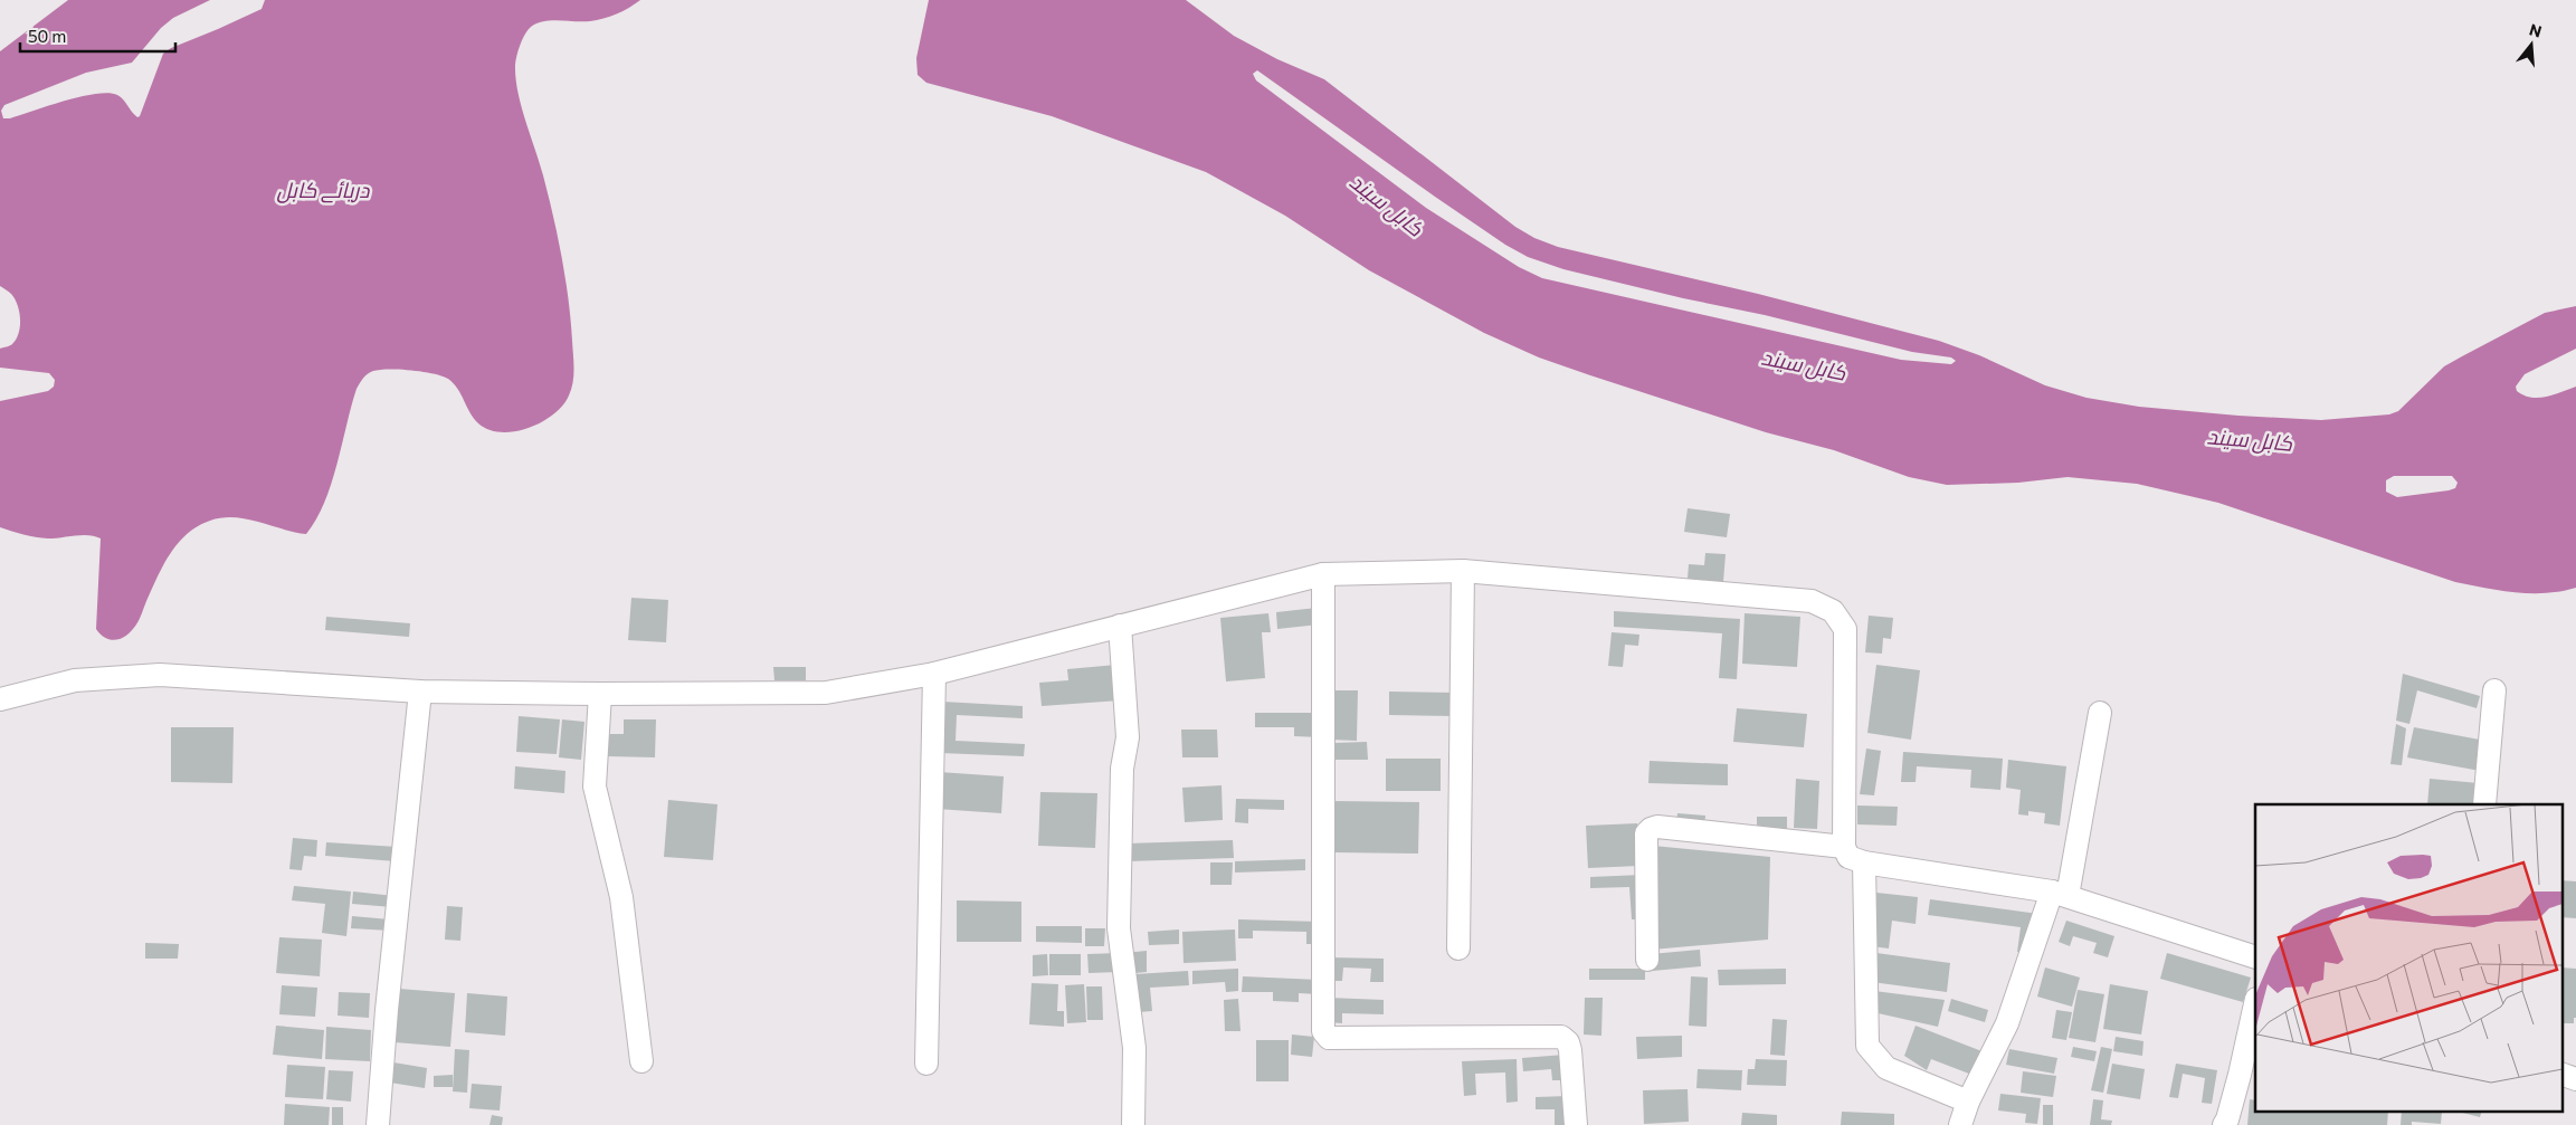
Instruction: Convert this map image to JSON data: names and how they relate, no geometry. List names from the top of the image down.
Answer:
{
  "water": ["دریائے کابل", "کابل سيند"],
  "scale_bar": "50 m",
  "north": "top"
}
